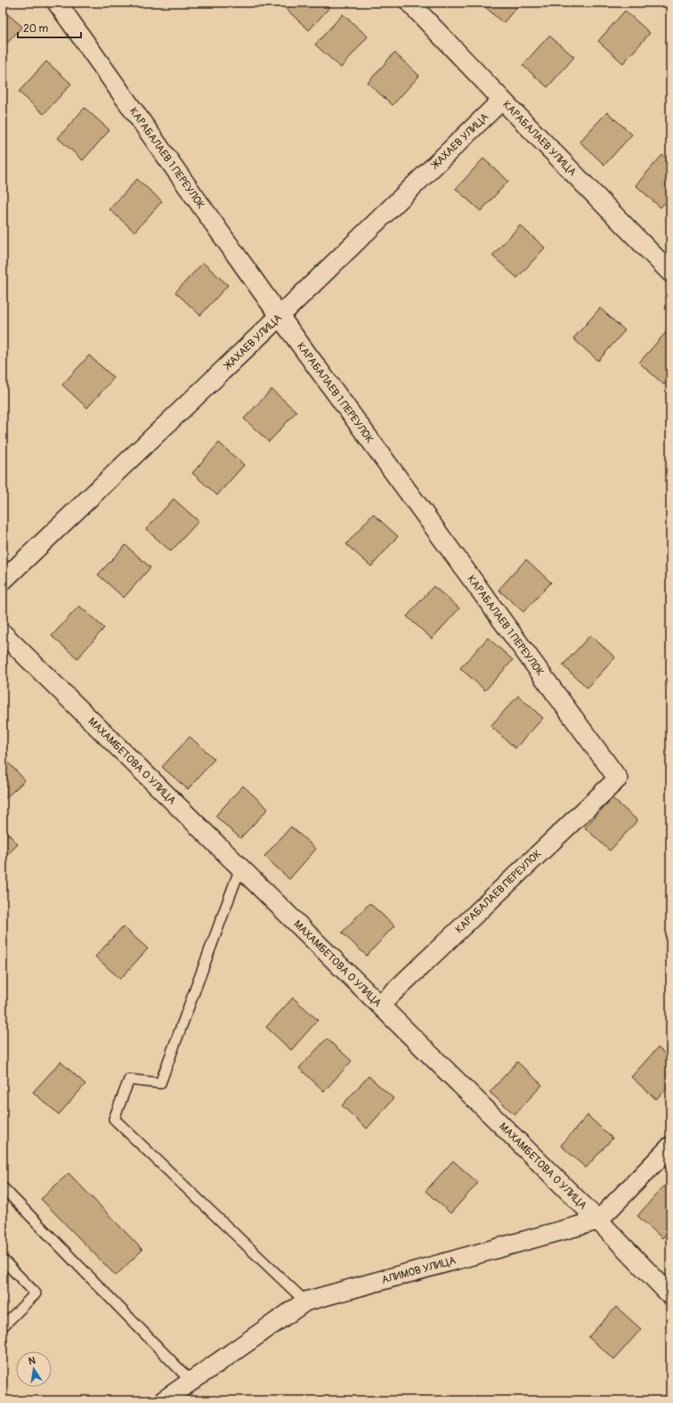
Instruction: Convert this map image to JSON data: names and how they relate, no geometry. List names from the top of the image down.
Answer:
{
  "streets": {
    "street": [
      "КАРАБАЛАЕВ УЛИЦА",
      "ЖАХАЕВ УЛИЦА",
      "КАРАБАЛАЕВ 1 ПЕРЕУЛОК",
      "МАХАМБЕТОВА О УЛИЦА",
      "КАРАБАЛАЕВ ПЕРЕУЛОК",
      "АЛИМОВ УЛИЦА"
    ]
  },
  "crossings": [
    ["КАРАБАЛАЕВ УЛИЦА", "ЖАХАЕВ УЛИЦА"],
    ["ЖАХАЕВ УЛИЦА", "КАРАБАЛАЕВ 1 ПЕРЕУЛОК"],
    ["КАРАБАЛАЕВ 1 ПЕРЕУЛОК", "КАРАБАЛАЕВ ПЕРЕУЛОК"],
    ["МАХАМБЕТОВА О УЛИЦА", "КАРАБАЛАЕВ ПЕРЕУЛОК"],
    ["МАХАМБЕТОВА О УЛИЦА", "АЛИМОВ УЛИЦА"]
  ],
  "scale_bar": "20 m",
  "north": "top"
}
